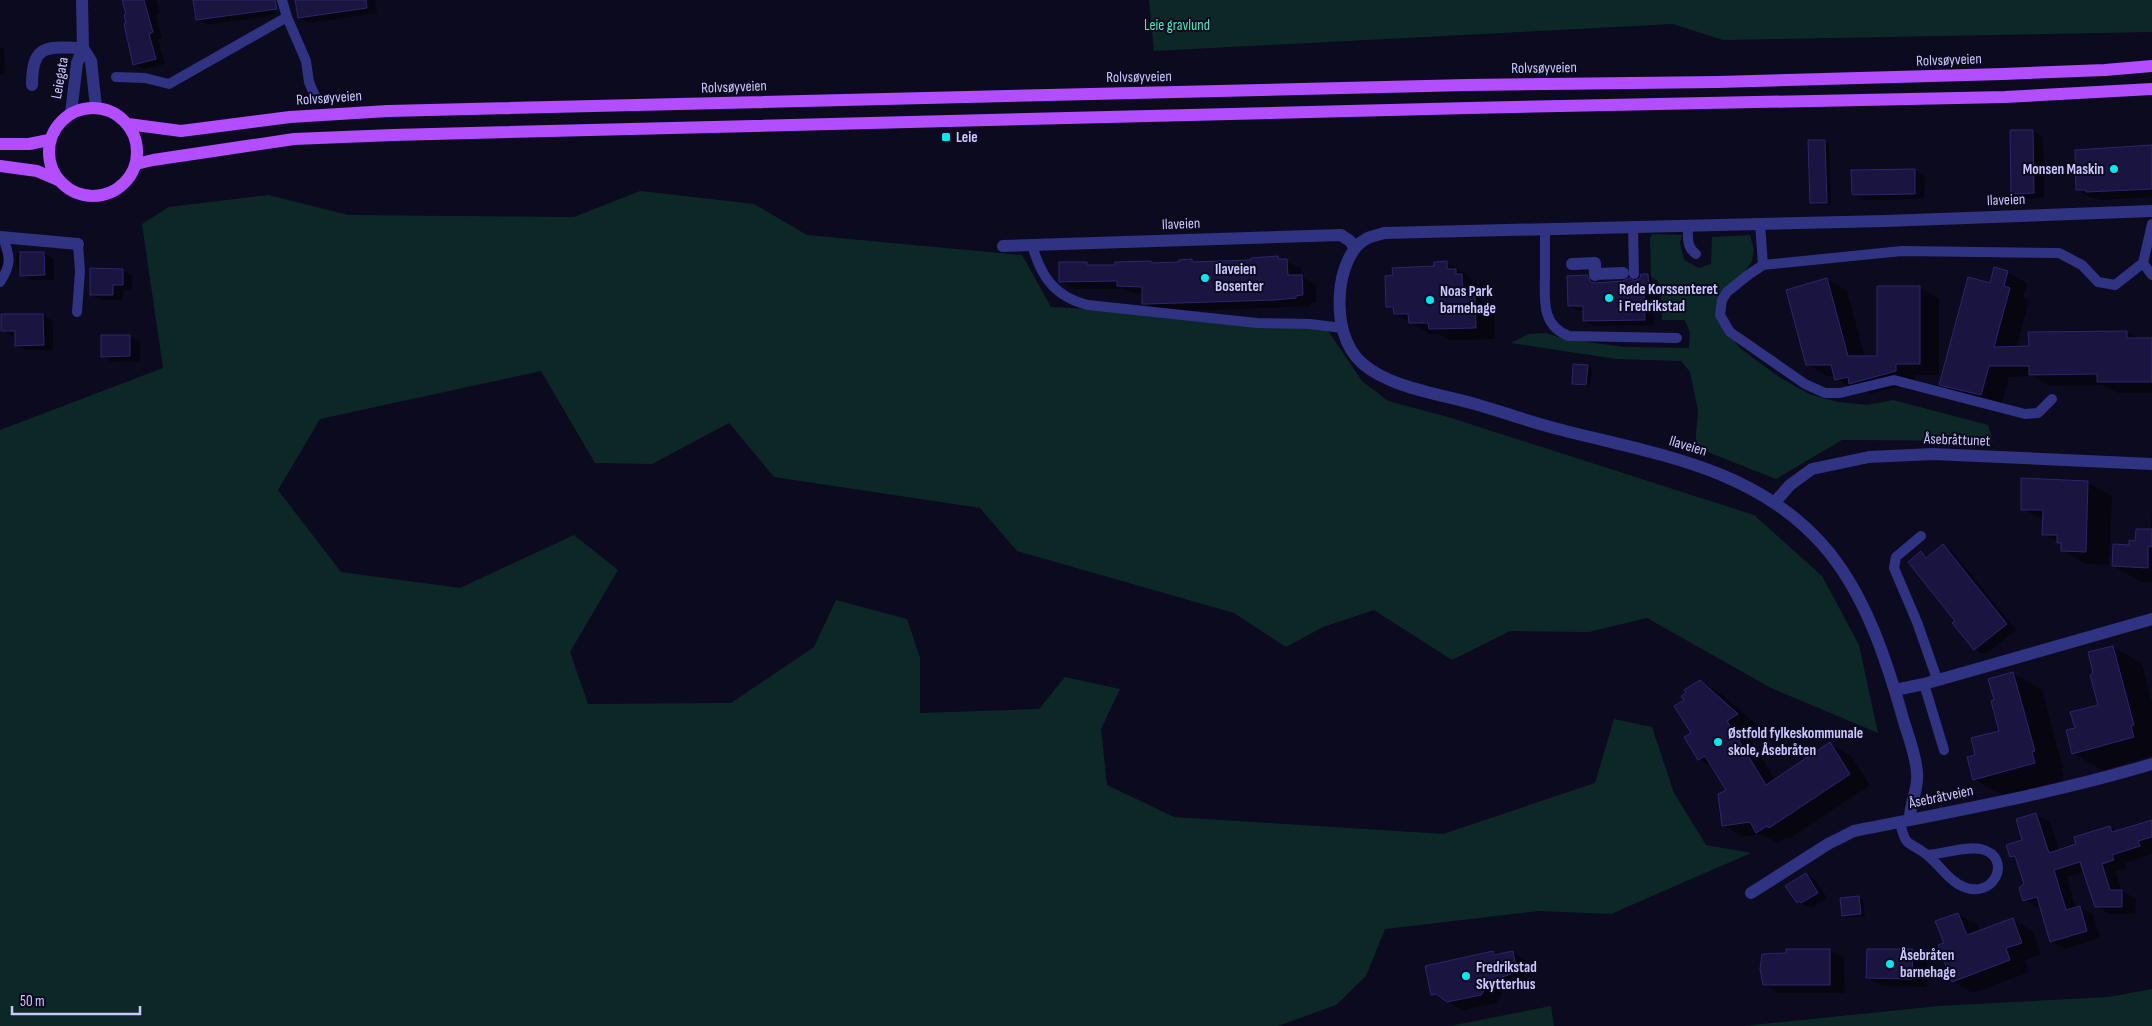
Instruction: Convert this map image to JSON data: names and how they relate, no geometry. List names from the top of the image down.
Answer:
{
  "streets": {
    "main road": ["Rolvsøyveien"],
    "street": [
      "Leiegata",
      "Ilaveien",
      "Åsebråttunet",
      "Åsebråtveien"
    ]
  },
  "crossings": [
    ["Rolvsøyveien", "Leiegata"],
    ["Ilaveien", "Åsebråttunet"],
    ["Ilaveien", "Åsebråtveien"]
  ],
  "parks": ["Leie gravlund"],
  "places": {
    "transit": ["Leie"],
    "other": [
      "Monsen Maskin",
      "Ilaveien Bosenter",
      "Røde Korssenteret i Fredrikstad",
      "Noas Park barnehage",
      "Østfold fylkeskommunale skole, Åsebråten",
      "Åsebråten barnehage",
      "Fredrikstad Skytterhus"
    ]
  },
  "scale_bar": "50 m"
}
